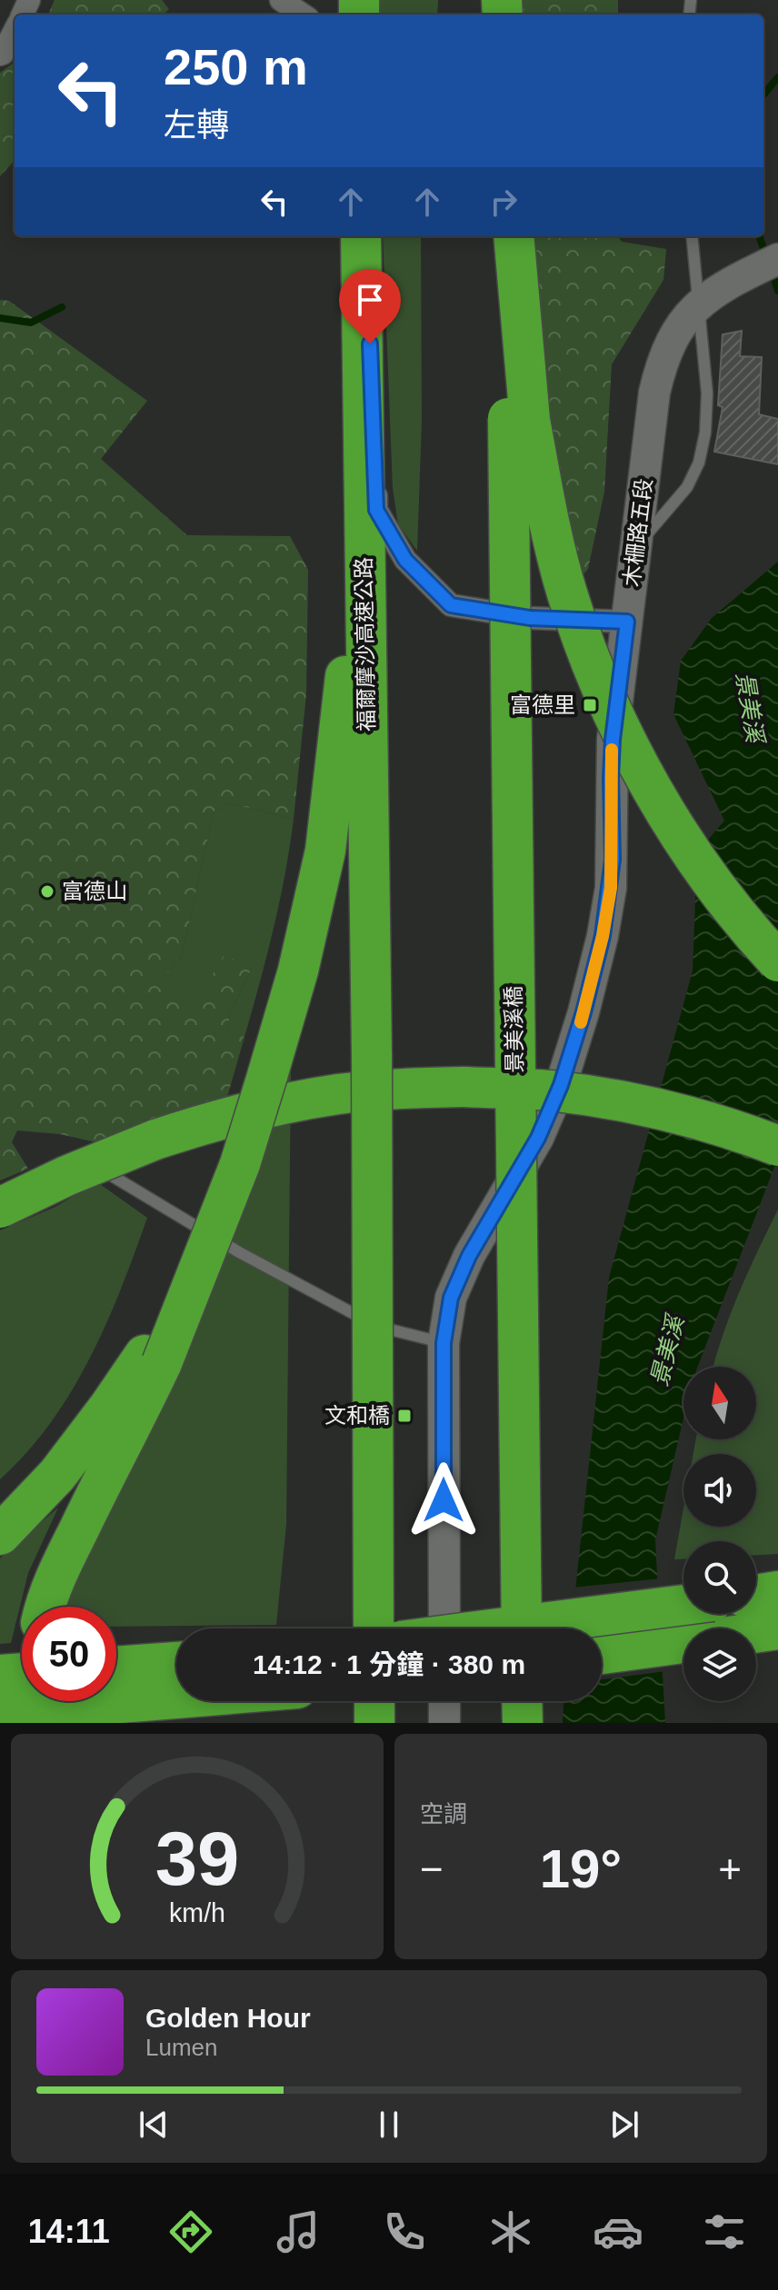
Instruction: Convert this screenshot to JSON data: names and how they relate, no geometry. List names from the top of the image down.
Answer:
{
  "streets": {
    "highway": ["福爾摩沙高速公路", "景美溪橋"],
    "main road": ["木柵路五段"]
  },
  "water": ["景美溪"],
  "places": {
    "transit": ["富德里", "文和橋"],
    "other": ["富德山"]
  },
  "north": "top",
  "page": {
    "turn": ["250 m", "左轉"],
    "limit": "50",
    "trip": "14:12 · 1 分鐘 · 380 m",
    "tile": "空調",
    "heat": ["−", "19°", "+"],
    "song": ["Golden Hour", "Lumen"],
    "tabs": "14:11",
    "gauge": ["39", "km/h"]
  }
}
